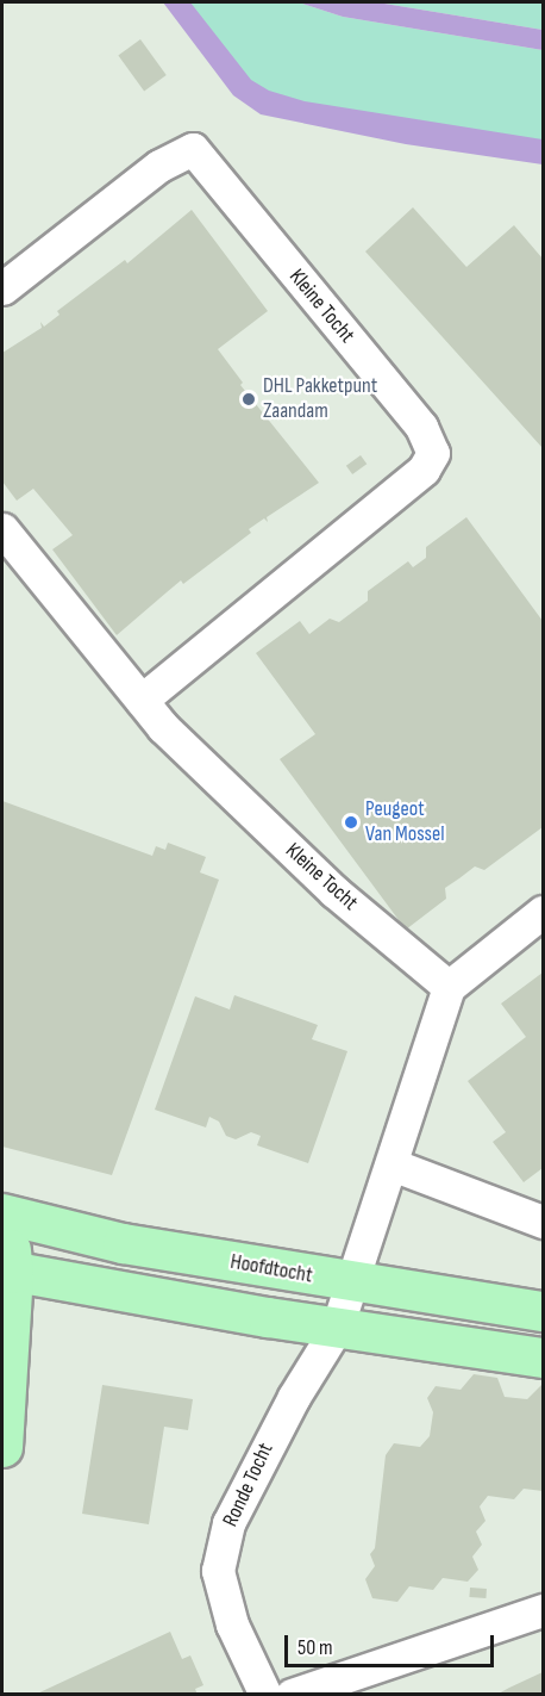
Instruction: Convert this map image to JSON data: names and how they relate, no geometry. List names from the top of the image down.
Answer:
{
  "streets": {
    "main road": ["Hoofdtocht"],
    "street": ["Kleine Tocht", "Ronde Tocht"]
  },
  "crossings": [
    ["Hoofdtocht", "Ronde Tocht"]
  ],
  "places": ["DHL Pakketpunt Zaandam", "Peugeot Van Mossel"],
  "scale_bar": "50 m"
}
